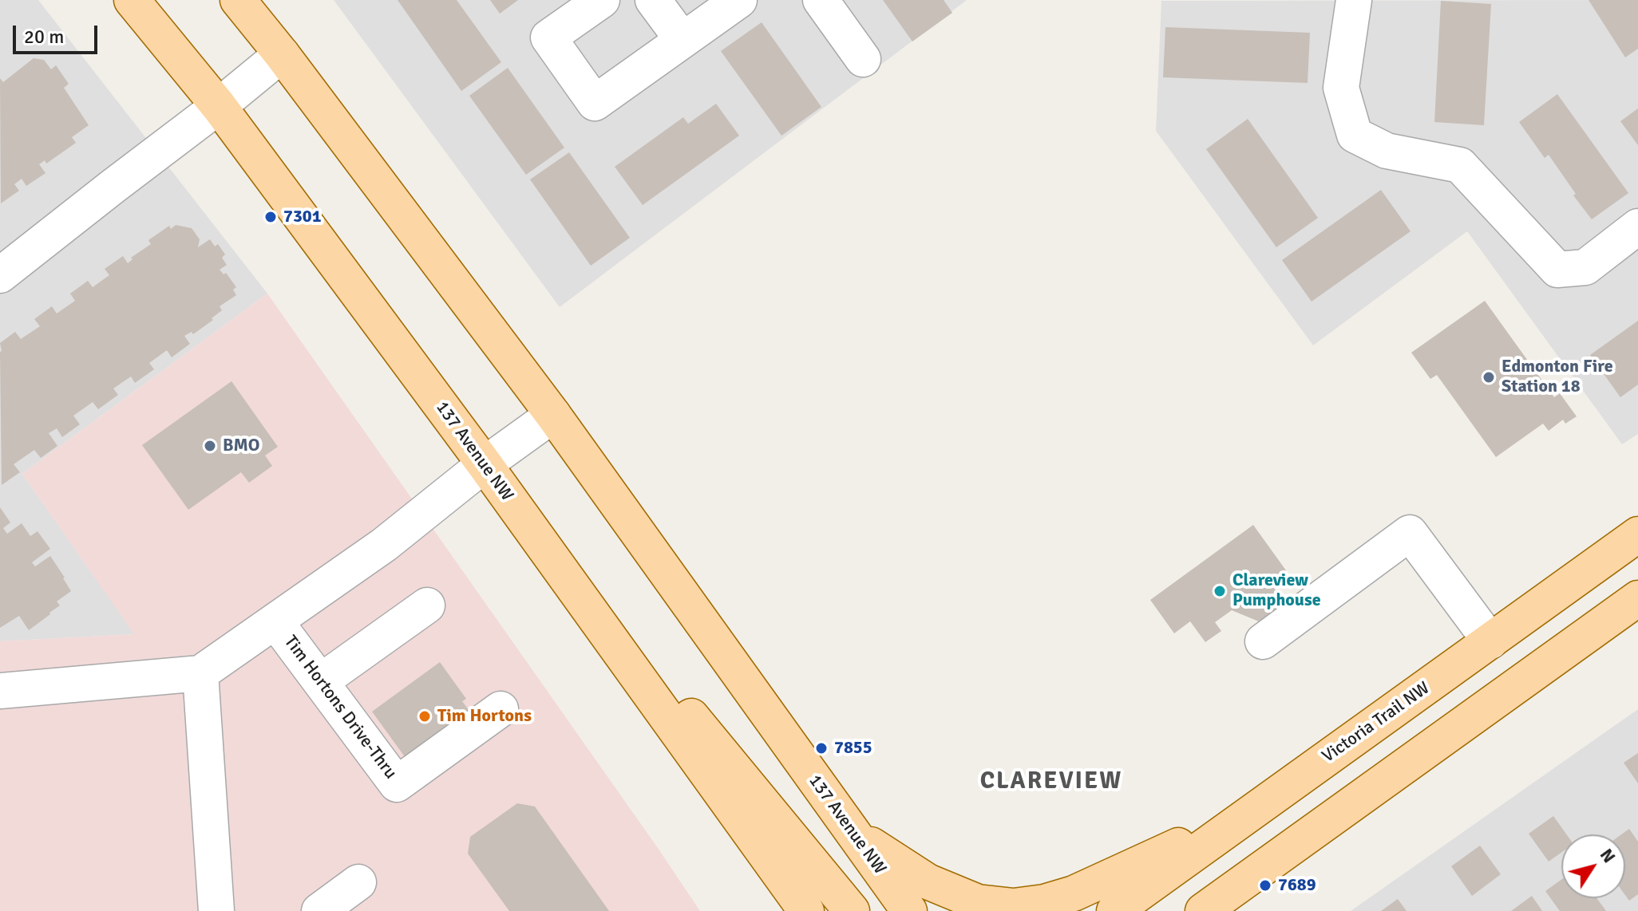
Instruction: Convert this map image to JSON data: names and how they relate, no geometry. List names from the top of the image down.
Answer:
{
  "streets": {
    "main road": ["137 Avenue NW", "Victoria Trail NW"],
    "lane": ["Tim Hortons Drive-Thru"]
  },
  "districts": ["CLAREVIEW"],
  "places": [
    "7301",
    "Edmonton Fire Station 18",
    "BMO",
    "Clareview Pumphouse",
    "Tim Hortons",
    "7855",
    "7689"
  ],
  "scale_bar": "20 m",
  "north": "top right"
}
